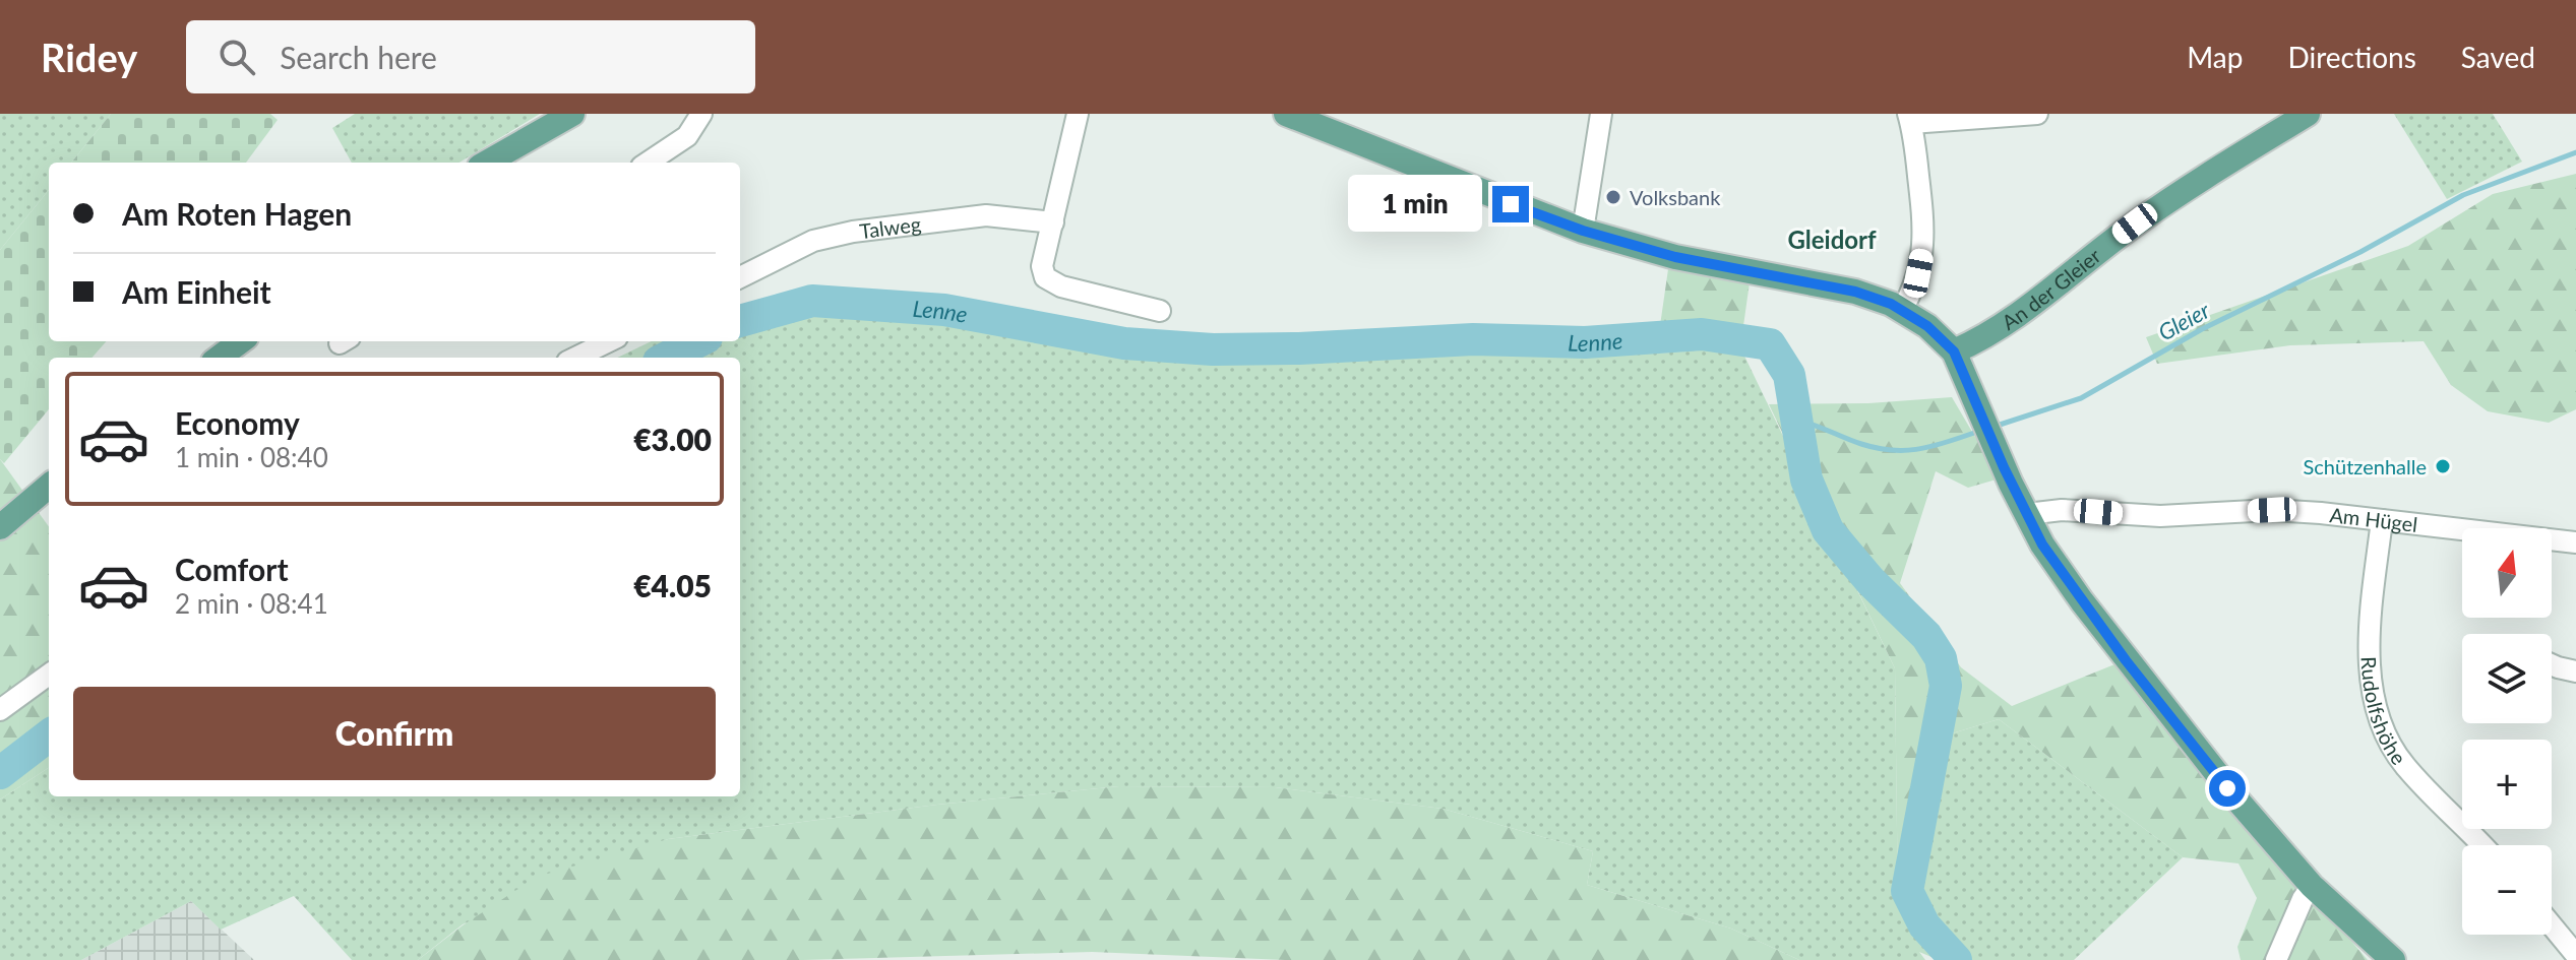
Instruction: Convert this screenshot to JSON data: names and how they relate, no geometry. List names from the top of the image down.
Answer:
{
  "streets": {
    "main road": ["An der Gleier"],
    "street": ["Talweg", "Am Hügel", "Rudolfshöhe"]
  },
  "crossings": [
    ["Am Hügel", "Rudolfshöhe"]
  ],
  "districts": ["Gleidorf"],
  "water": ["Lenne", "Gleier"],
  "places": ["Volksbank", "Schützenhalle"],
  "north": "top",
  "page": {
    "header": "Ridey",
    "search": "Search here",
    "nav": ["Map", "Directions", "Saved"],
    "banner": ["Am Roten Hagen", "Am Einheit"],
    "bubble": "1 min",
    "list": [
      {
        "name": "Economy",
        "note": "1 min · 08:40",
        "value": "€3.00"
      },
      {
        "name": "Comfort",
        "note": "2 min · 08:41",
        "value": "€4.05"
      }
    ],
    "map_buttons": ["+", "−"],
    "buttons": "Confirm"
  }
}
